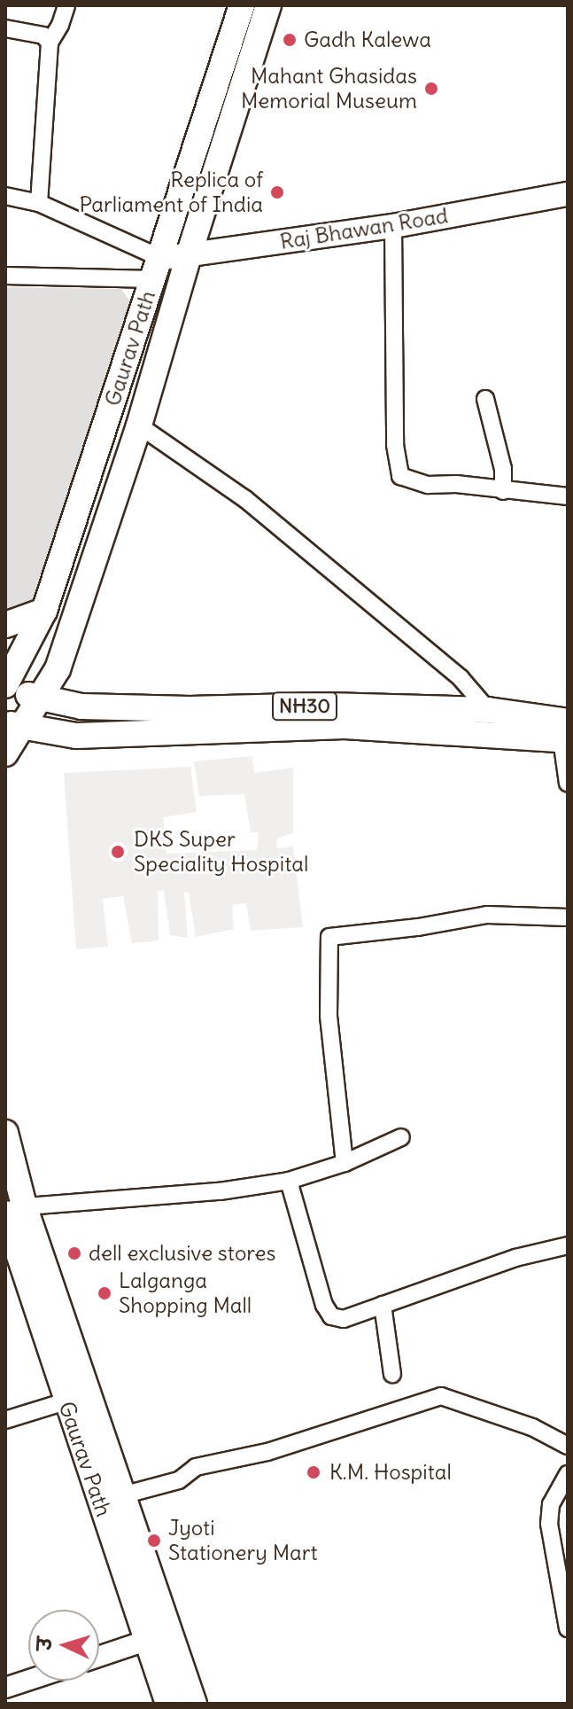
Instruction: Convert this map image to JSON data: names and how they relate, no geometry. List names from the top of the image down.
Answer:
{
  "streets": {
    "main road": ["Raj Bhawan Road", "Gaurav Path", "NH30"]
  },
  "crossings": [
    ["Raj Bhawan Road", "Gaurav Path"],
    ["Gaurav Path", "NH30"]
  ],
  "places": [
    "Gadh Kalewa",
    "Mahant Ghasidas Memorial Museum",
    "Replica of Parliament of India",
    "DKS Super Speciality Hospital",
    "dell exclusive stores",
    "Lalganga Shopping Mall",
    "K.M. Hospital",
    "Jyoti Stationery Mart"
  ],
  "north": "left"
}
